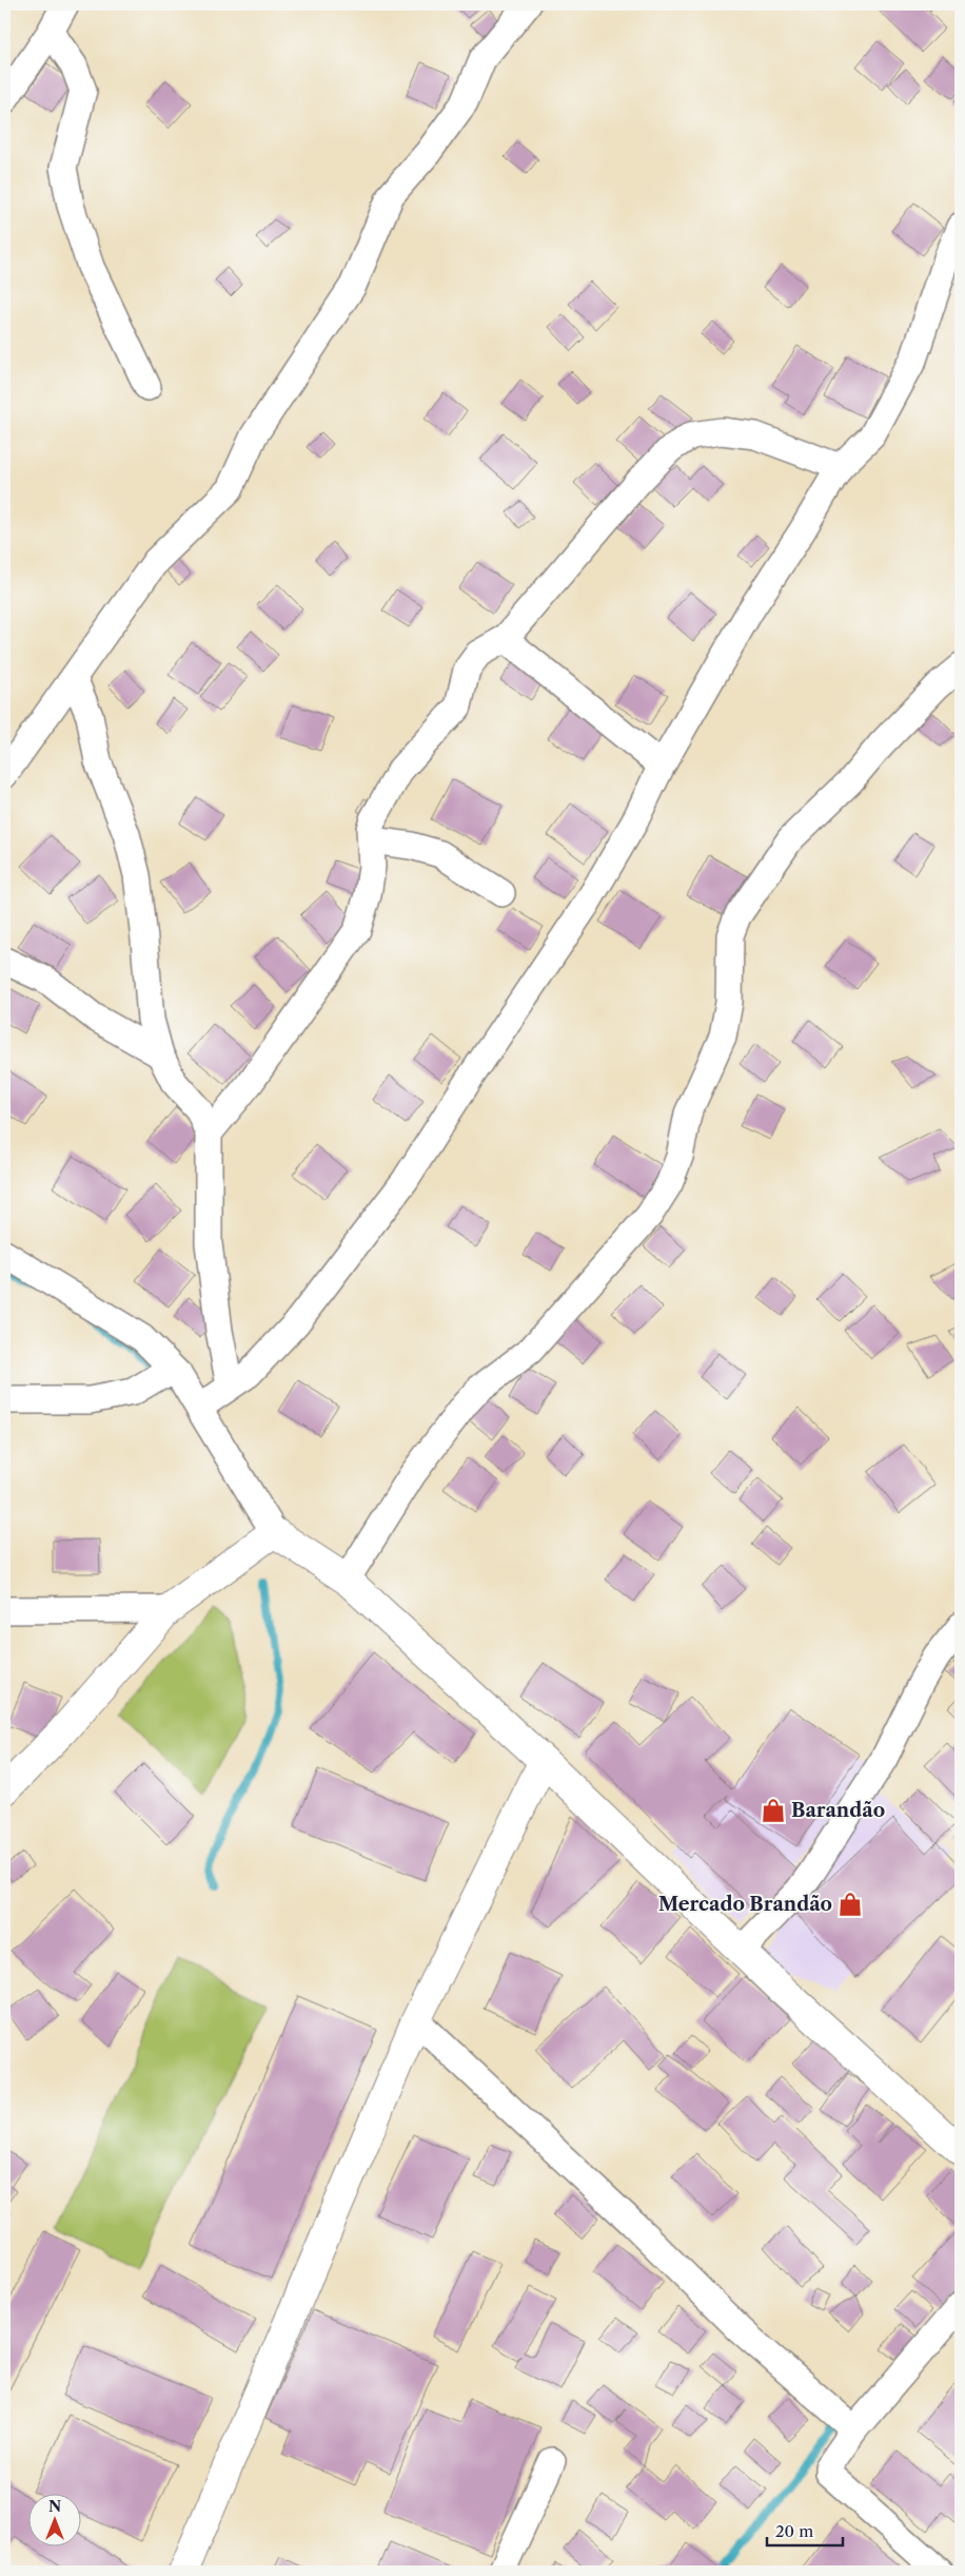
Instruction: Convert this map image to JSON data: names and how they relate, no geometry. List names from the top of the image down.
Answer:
{
  "places": {
    "shop": ["Barandão", "Mercado Brandão"]
  },
  "scale_bar": "20 m",
  "north": "top"
}
